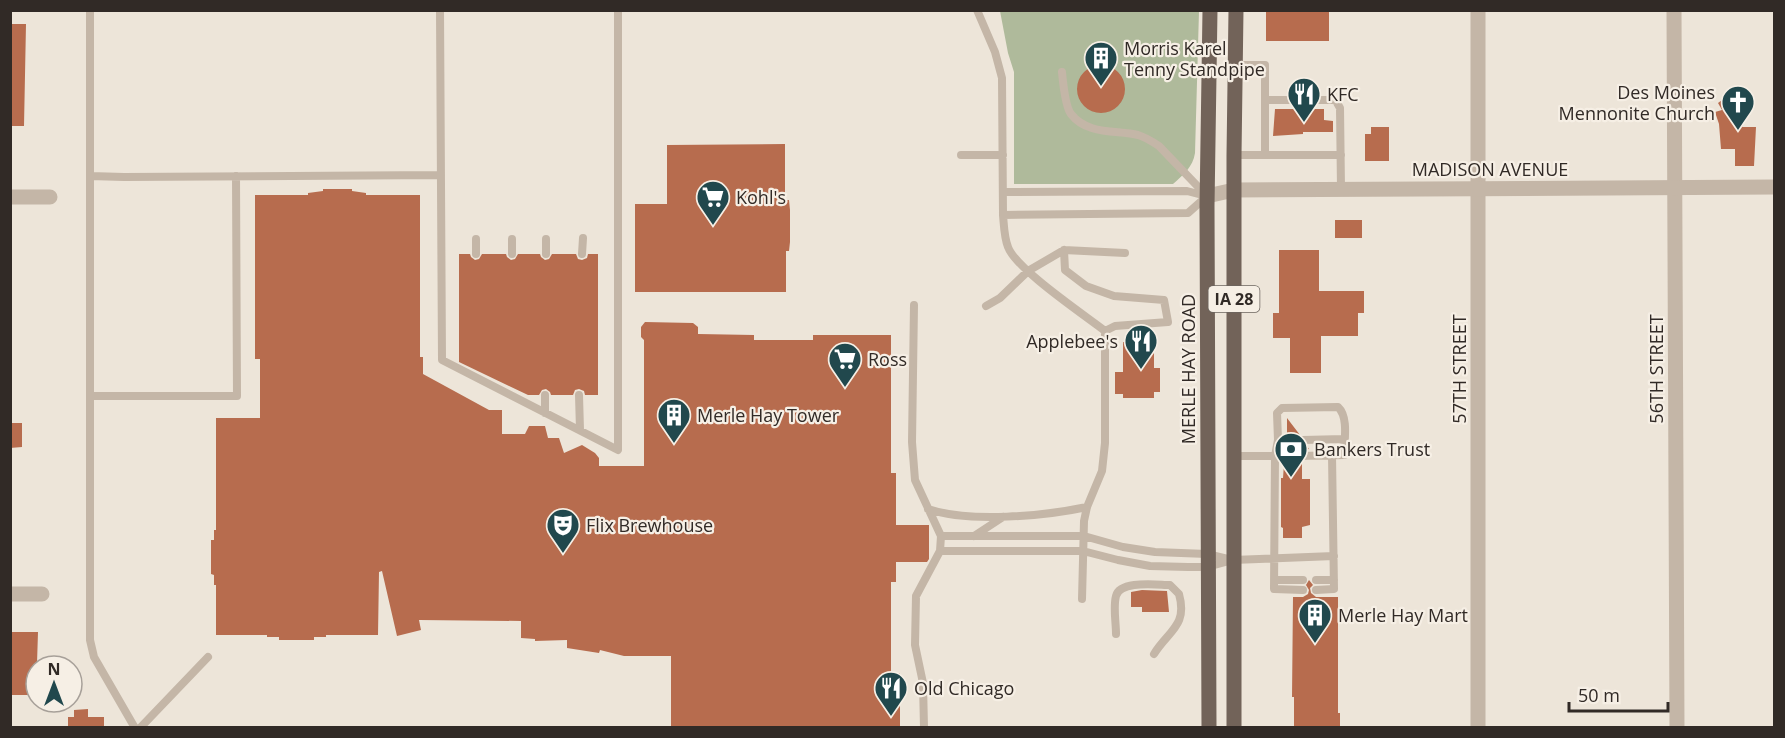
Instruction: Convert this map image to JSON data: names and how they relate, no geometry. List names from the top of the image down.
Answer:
{
  "streets": {
    "main road": ["IA 28", "MERLE HAY ROAD"],
    "street": ["MADISON AVENUE", "57TH STREET", "56TH STREET"]
  },
  "crossings": [
    ["MADISON AVENUE", "IA 28"],
    ["MADISON AVENUE", "MERLE HAY ROAD"],
    ["MADISON AVENUE", "57TH STREET"],
    ["MADISON AVENUE", "56TH STREET"]
  ],
  "places": {
    "building": ["Morris Karel Tenny Standpipe", "Merle Hay Tower", "Merle Hay Mart"],
    "restaurant": ["KFC", "Applebee's", "Old Chicago"],
    "church": ["Des Moines Mennonite Church"],
    "supermarket": ["Kohl's", "Ross"],
    "bank": ["Bankers Trust"],
    "theatre": ["Flix Brewhouse"]
  },
  "scale_bar": "50 m",
  "north": "top"
}
